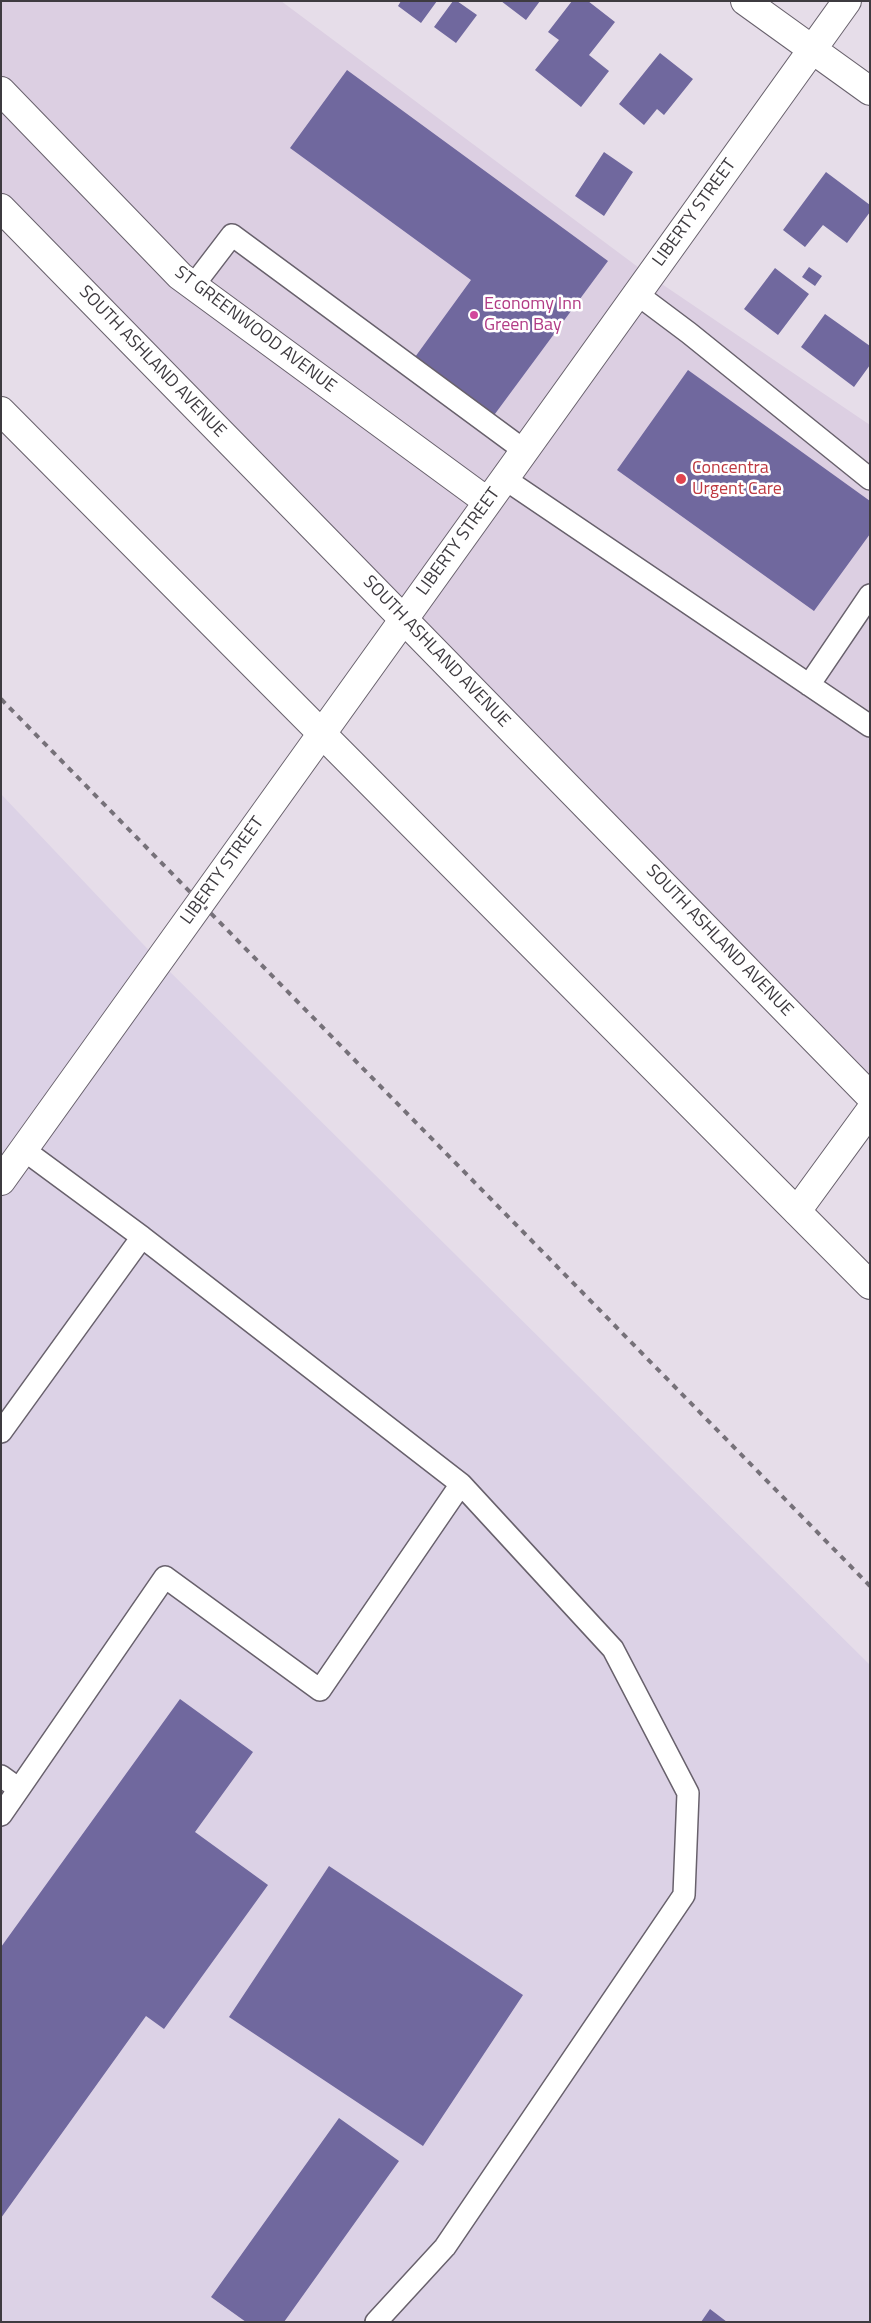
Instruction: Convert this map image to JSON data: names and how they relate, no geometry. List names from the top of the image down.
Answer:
{
  "streets": {
    "main road": ["LIBERTY STREET", "ST GREENWOOD AVENUE", "SOUTH ASHLAND AVENUE"]
  },
  "crossings": [
    ["LIBERTY STREET", "ST GREENWOOD AVENUE"],
    ["LIBERTY STREET", "SOUTH ASHLAND AVENUE"]
  ],
  "places": ["Economy Inn Green Bay", "Concentra Urgent Care"]
}
